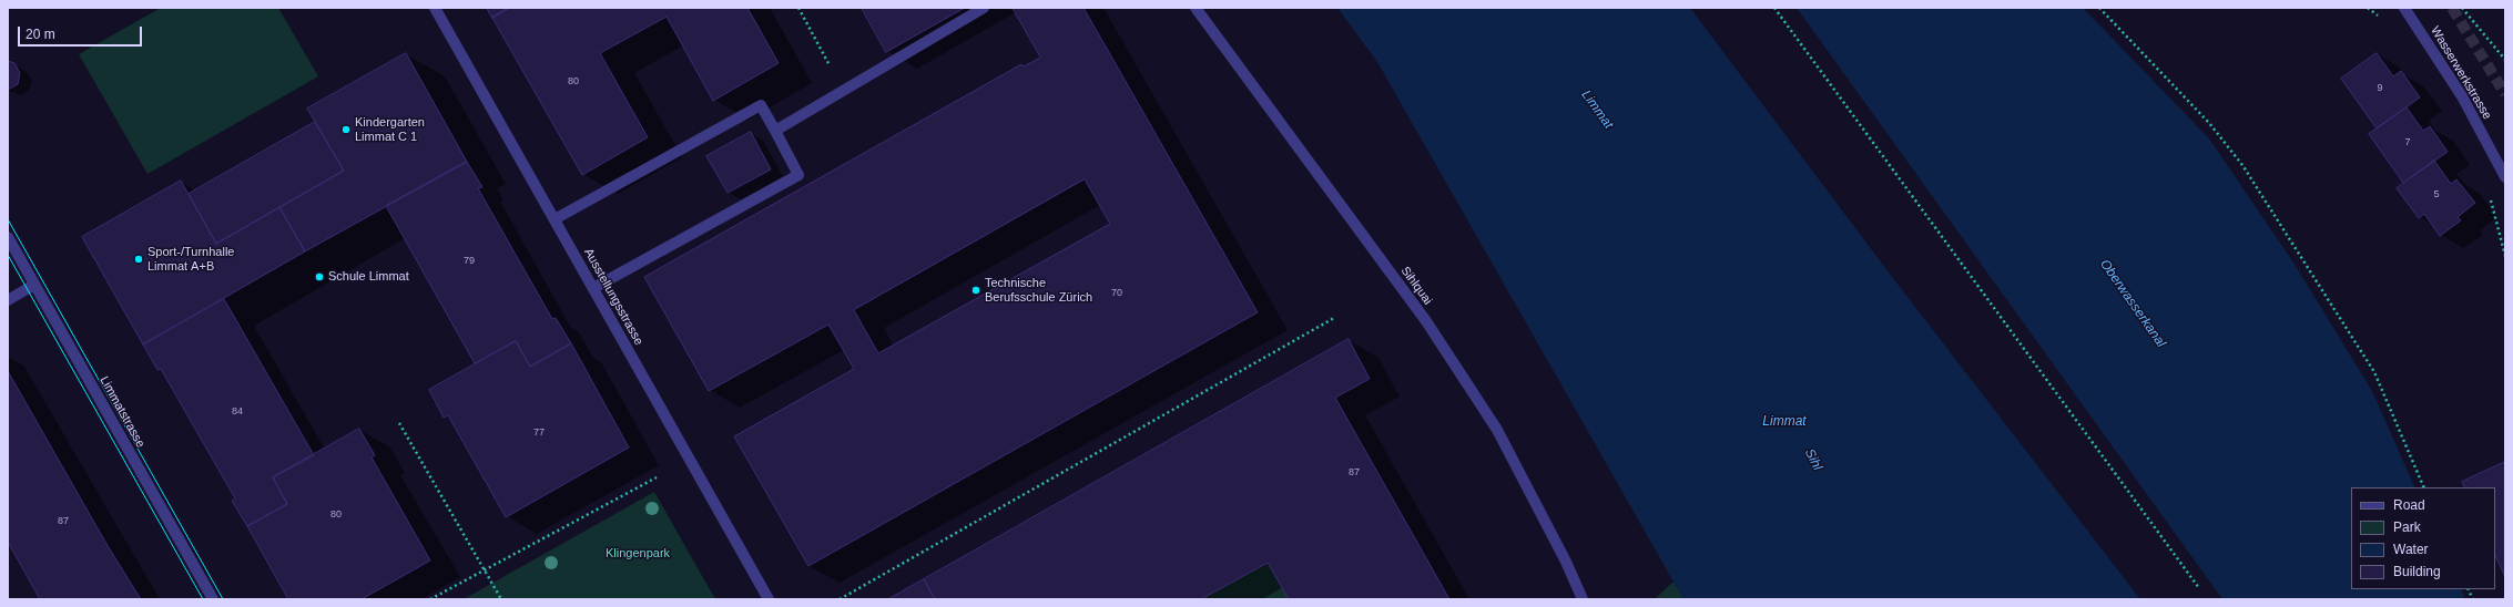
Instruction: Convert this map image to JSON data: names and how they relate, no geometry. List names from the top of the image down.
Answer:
{
  "streets": {
    "street": [
      "Wasserwerkstrasse",
      "Sihlquai",
      "Ausstellungsstrasse",
      "Limmatstrasse"
    ]
  },
  "water": ["Limmat", "Oberwasserkanal", "Sihl"],
  "parks": ["Klingenpark"],
  "places": [
    "Kindergarten Limmat C 1",
    "Sport-/Turnhalle Limmat A+B",
    "Schule Limmat",
    "Technische Berufsschule Zürich"
  ],
  "house_numbers": [
    "80",
    "9",
    "7",
    "5",
    "79",
    "70",
    "84",
    "77",
    "87",
    "80",
    "87"
  ],
  "legend": [
    "Road",
    "Park",
    "Water",
    "Building"
  ],
  "scale_bar": "20 m"
}
